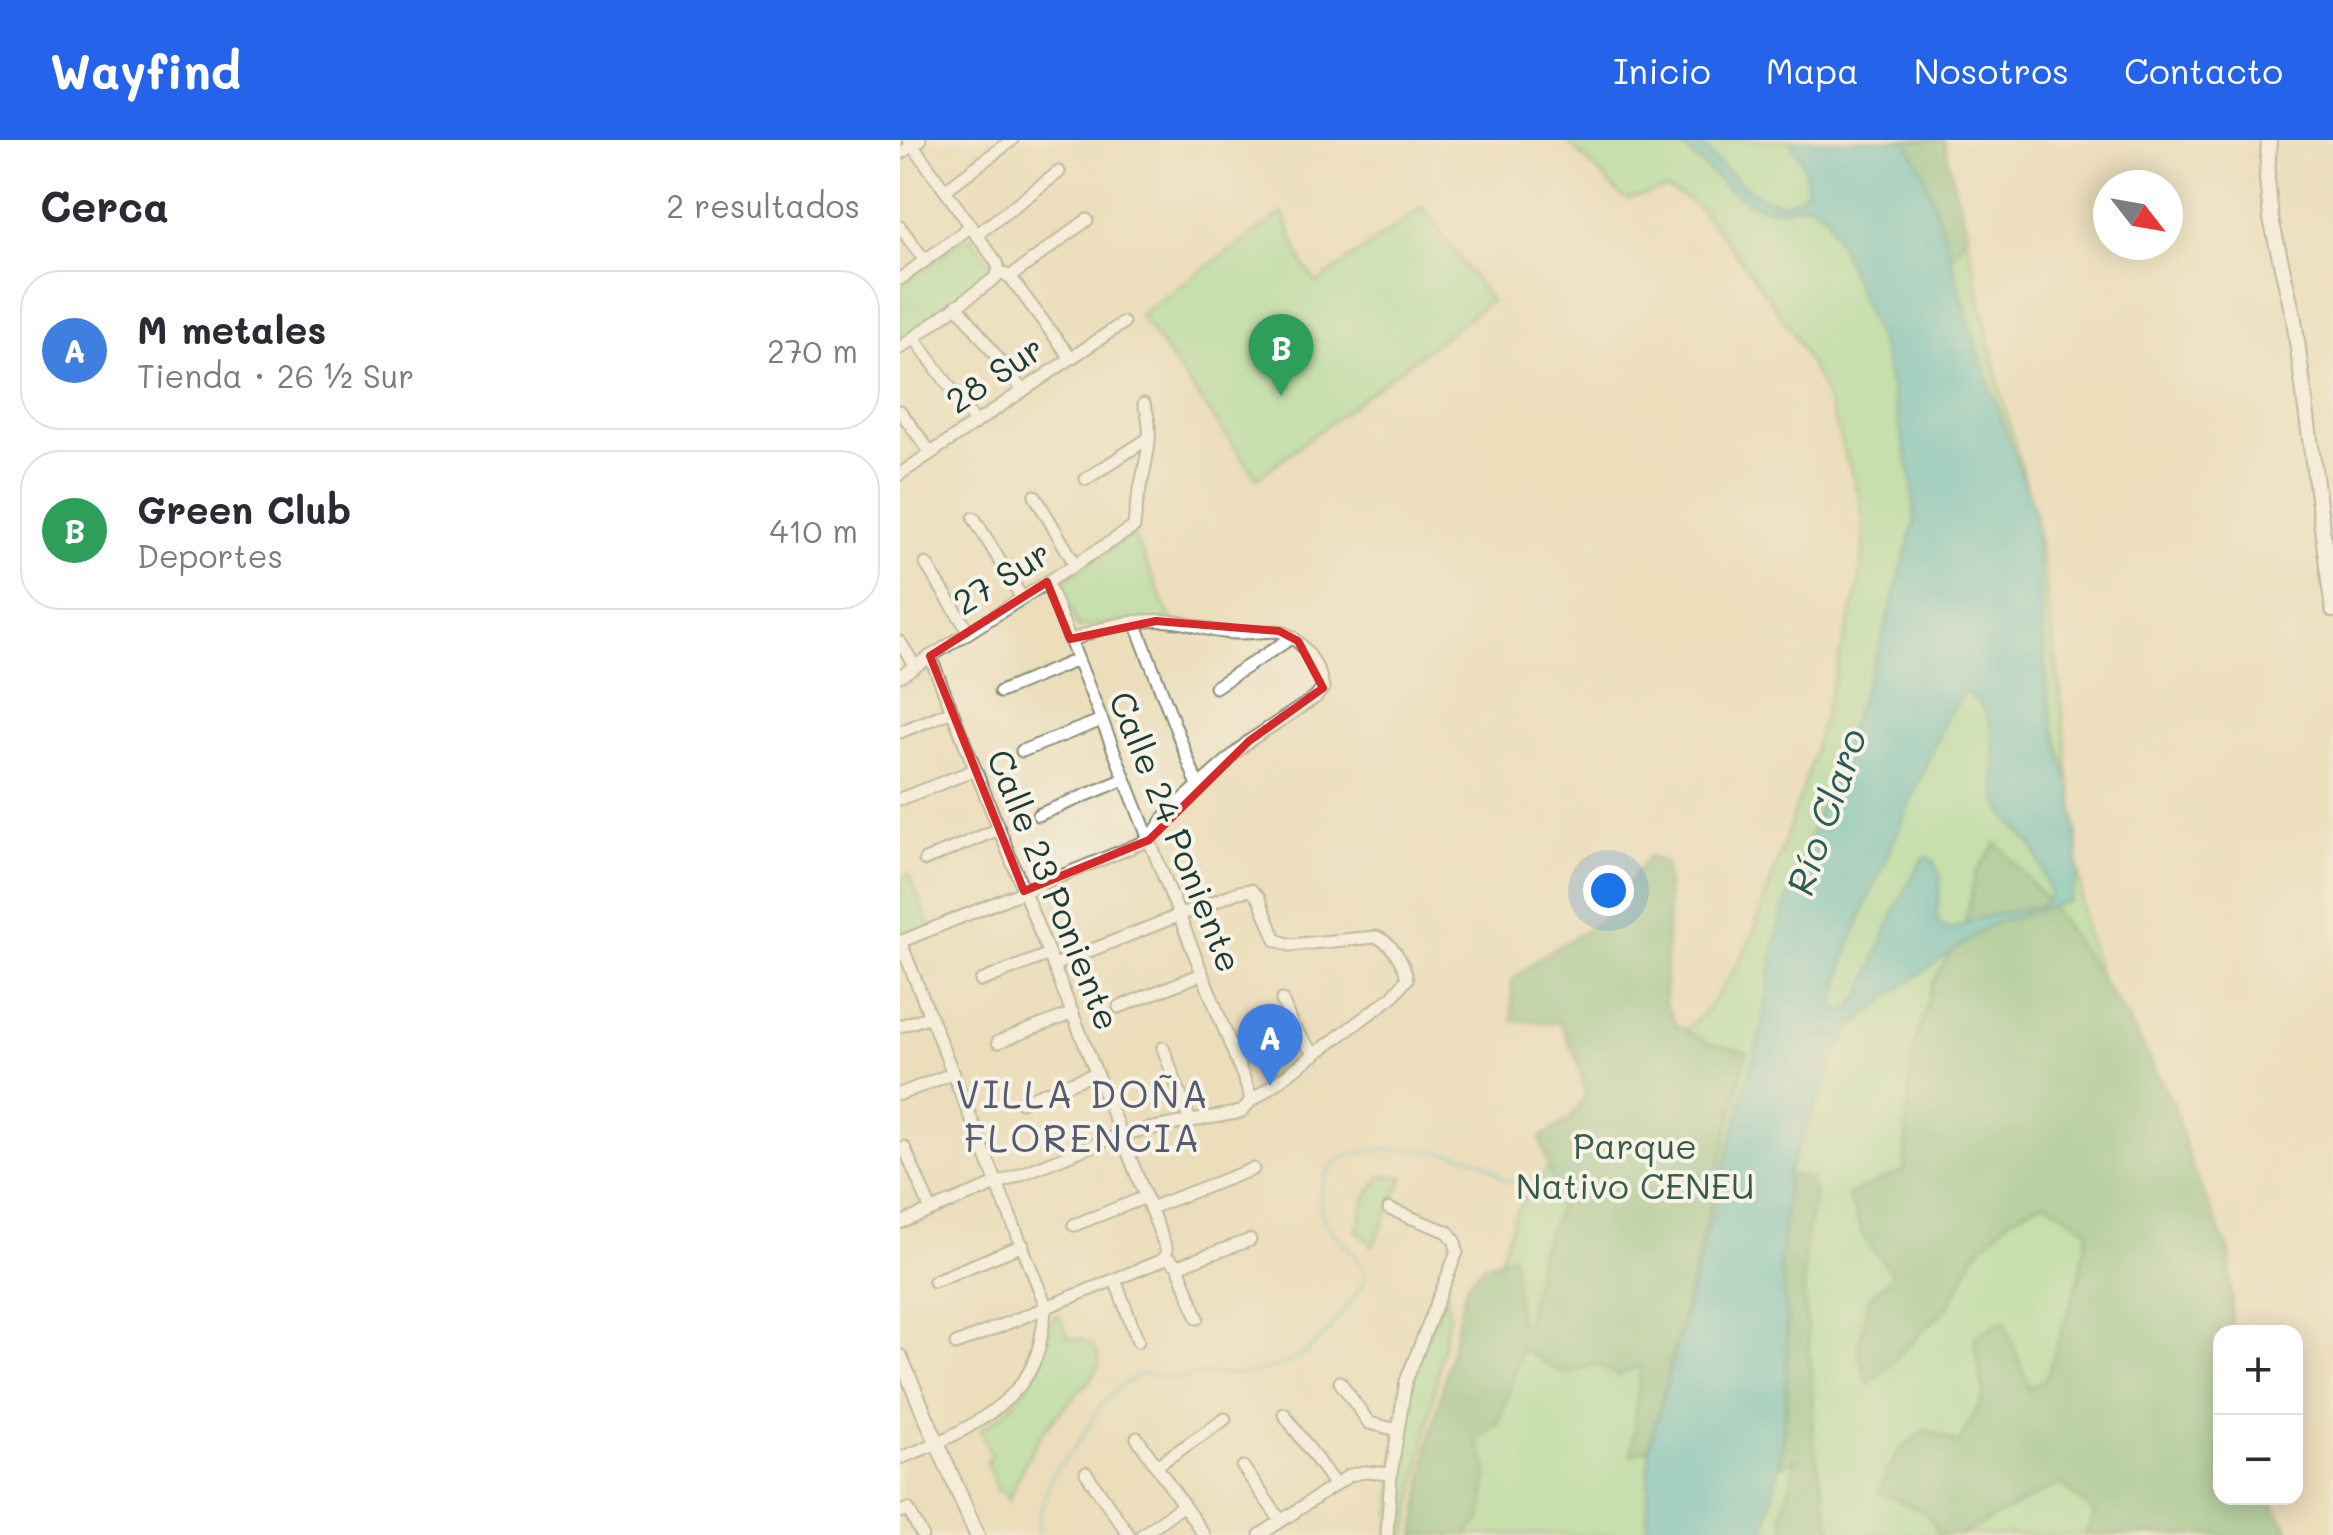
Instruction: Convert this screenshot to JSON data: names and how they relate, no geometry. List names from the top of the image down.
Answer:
{
  "streets": {
    "street": [
      "28 Sur",
      "27 Sur",
      "Calle 24 Poniente",
      "Calle 23 Poniente"
    ]
  },
  "crossings": [
    ["27 Sur", "Calle 24 Poniente"],
    ["27 Sur", "Calle 23 Poniente"]
  ],
  "districts": ["VILLA DOÑA FLORENCIA"],
  "water": ["Río Claro"],
  "parks": ["Parque Nativo CENEU"],
  "north": "bottom right",
  "page": {
    "header": "Wayfind",
    "nav": [
      "Inicio",
      "Mapa",
      "Nosotros",
      "Contacto"
    ],
    "heading": ["Cerca", "2 resultados"],
    "list": [
      {
        "mark": "A",
        "name": "M metales",
        "note": "Tienda · 26 ½ Sur",
        "value": "270 m"
      },
      {
        "mark": "B",
        "name": "Green Club",
        "note": "Deportes",
        "value": "410 m"
      }
    ],
    "pins": ["B", "A"],
    "map_buttons": ["+", "−"]
  }
}
